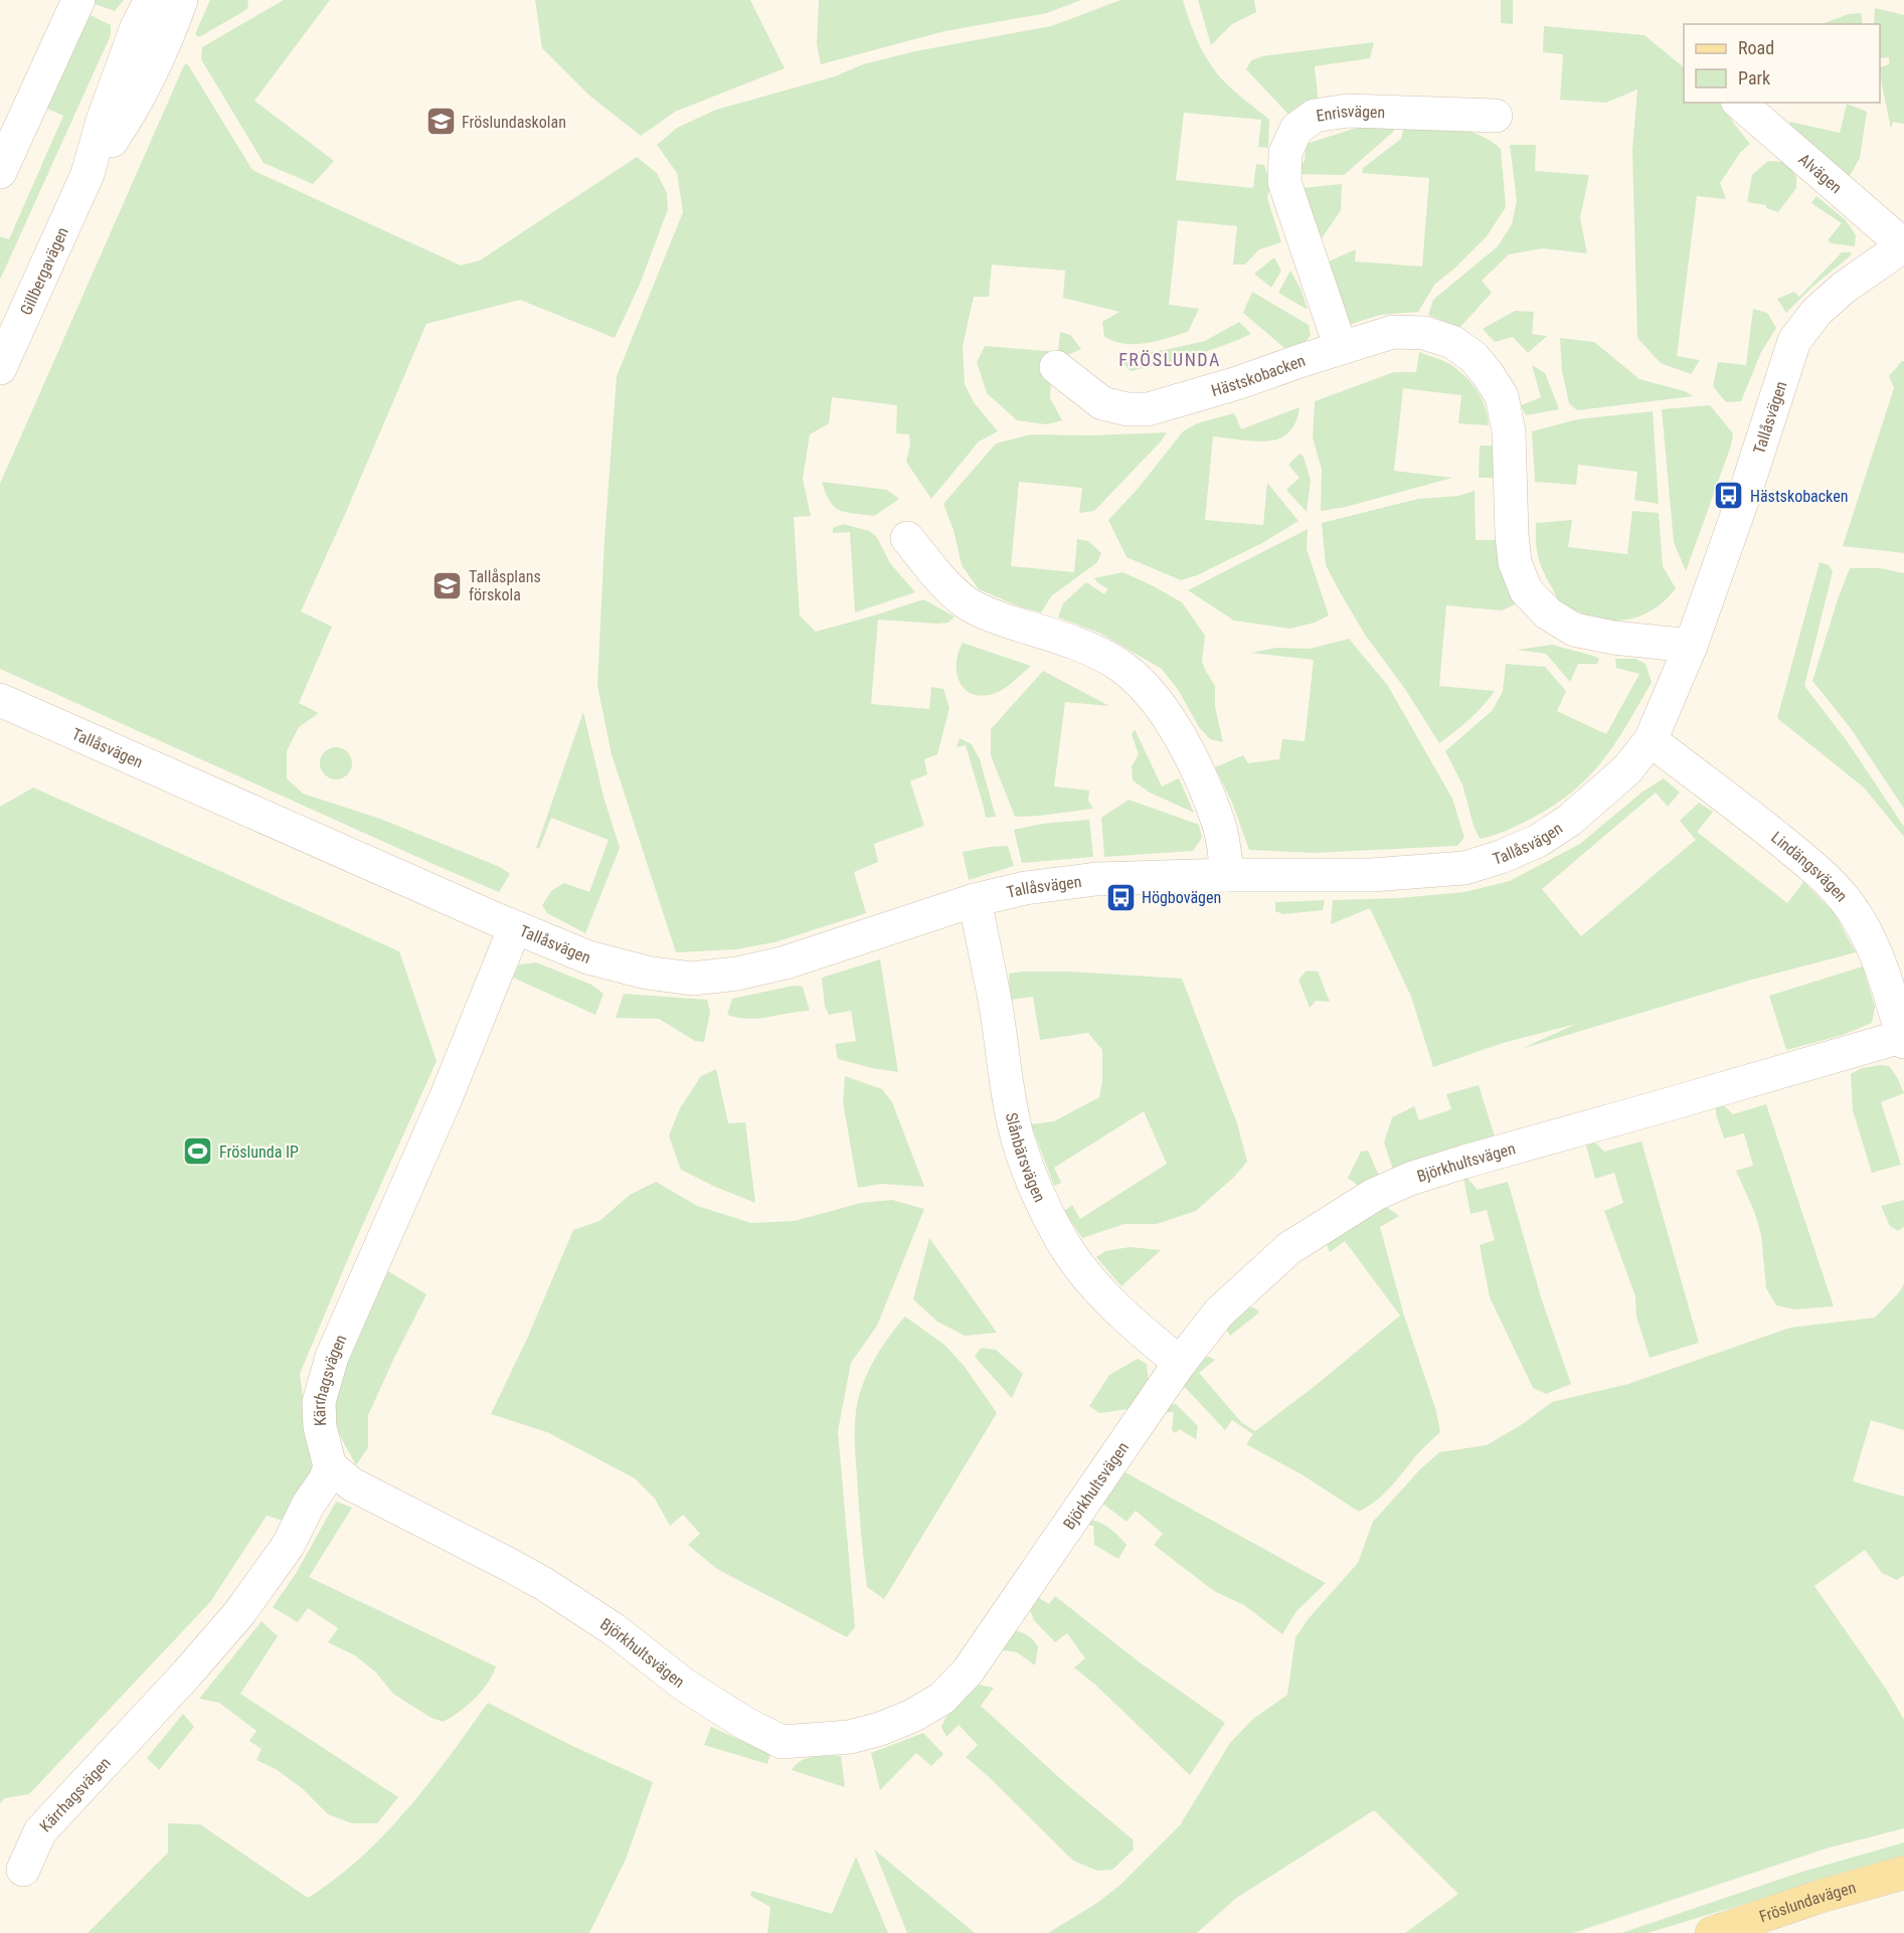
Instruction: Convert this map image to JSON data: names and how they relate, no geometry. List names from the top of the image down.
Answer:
{
  "streets": {
    "main road": ["Fröslundavägen"],
    "street": [
      "Enrisvägen",
      "Alvägen",
      "Gillbergavägen",
      "Hästskobacken",
      "Tallåsvägen",
      "Lindängsvägen",
      "Slånbärsvägen",
      "Björkhultsvägen",
      "Kärrhagsvägen"
    ]
  },
  "crossings": [
    ["Enrisvägen", "Hästskobacken"],
    ["Alvägen", "Tallåsvägen"],
    ["Hästskobacken", "Tallåsvägen"],
    ["Tallåsvägen", "Lindängsvägen"],
    ["Tallåsvägen", "Slånbärsvägen"],
    ["Tallåsvägen", "Kärrhagsvägen"],
    ["Lindängsvägen", "Björkhultsvägen"],
    ["Slånbärsvägen", "Björkhultsvägen"],
    ["Björkhultsvägen", "Kärrhagsvägen"]
  ],
  "districts": ["FRÖSLUNDA"],
  "places": {
    "school or university": ["Fröslundaskolan", "Tallåsplans förskola"],
    "bus stop": ["Hästskobacken", "Högbovägen"],
    "sports": ["Fröslunda IP"]
  },
  "legend": ["Road", "Park"]
}
